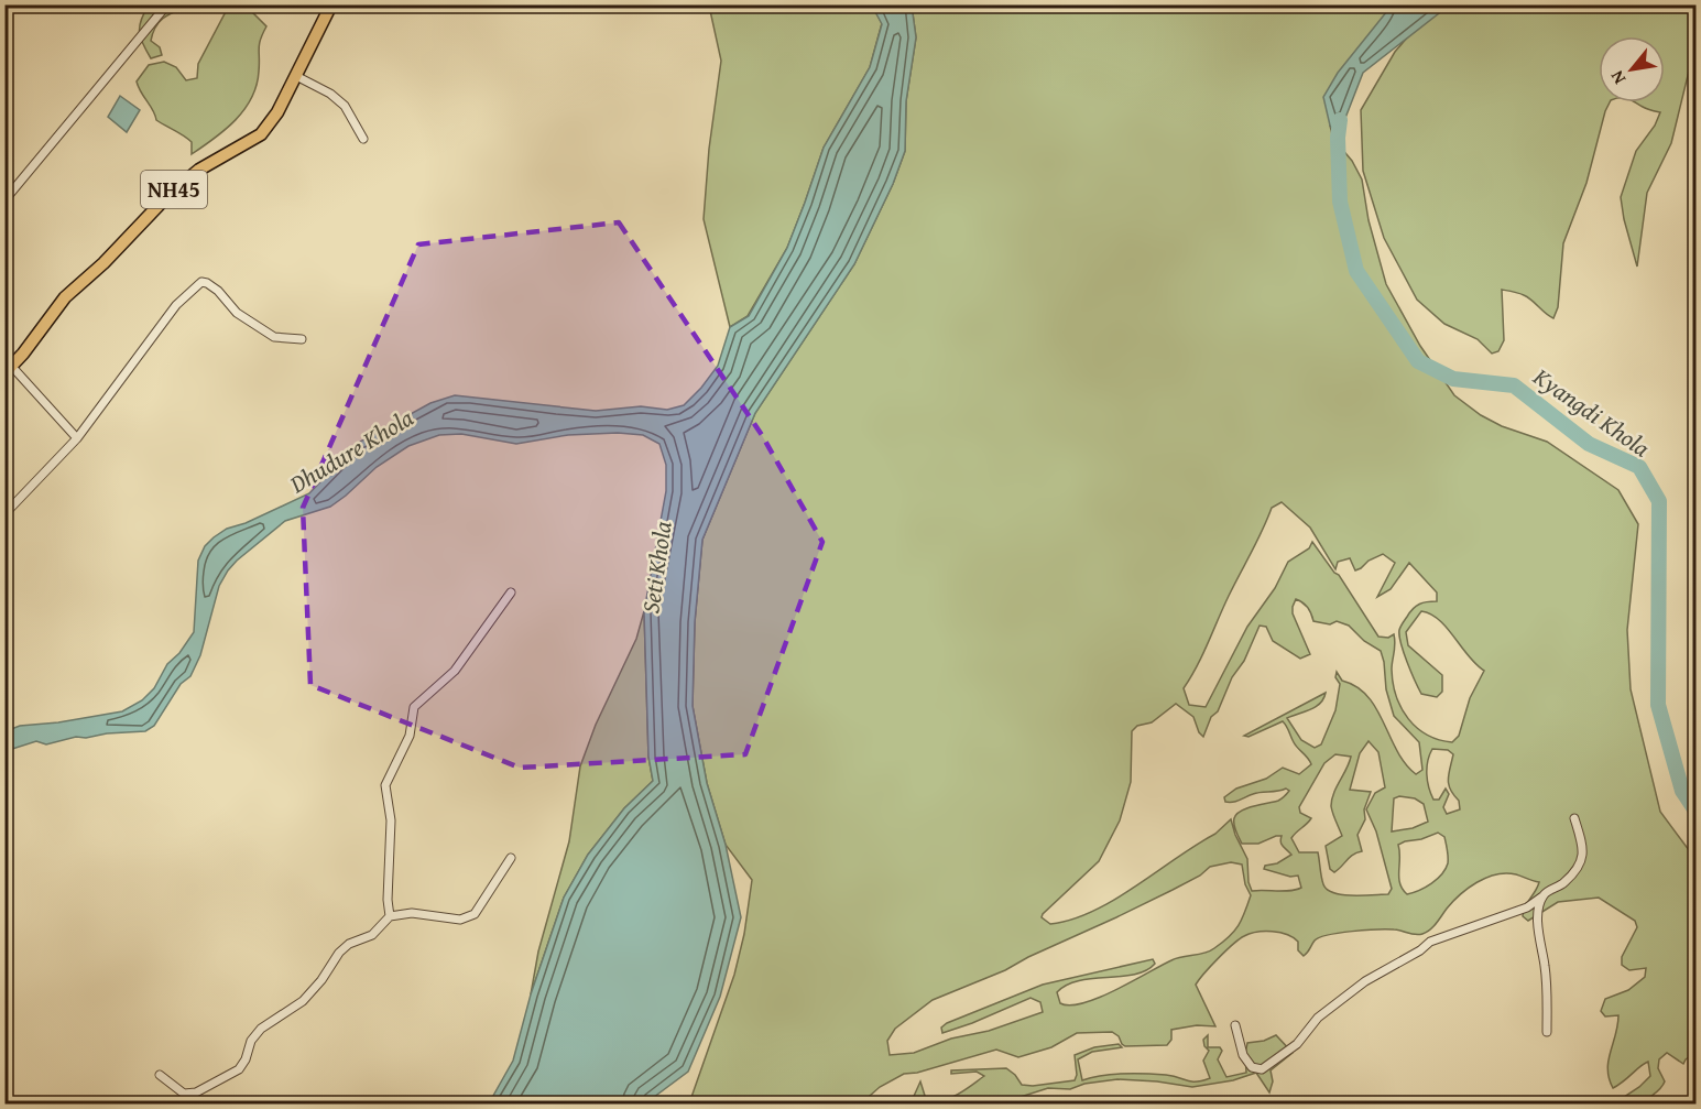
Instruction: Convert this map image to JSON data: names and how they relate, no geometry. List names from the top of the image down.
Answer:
{
  "streets": {
    "main road": ["NH45"]
  },
  "water": ["Kyangdi Khola", "Dhudure Khola", "Seti Khola"],
  "north": "bottom left"
}
